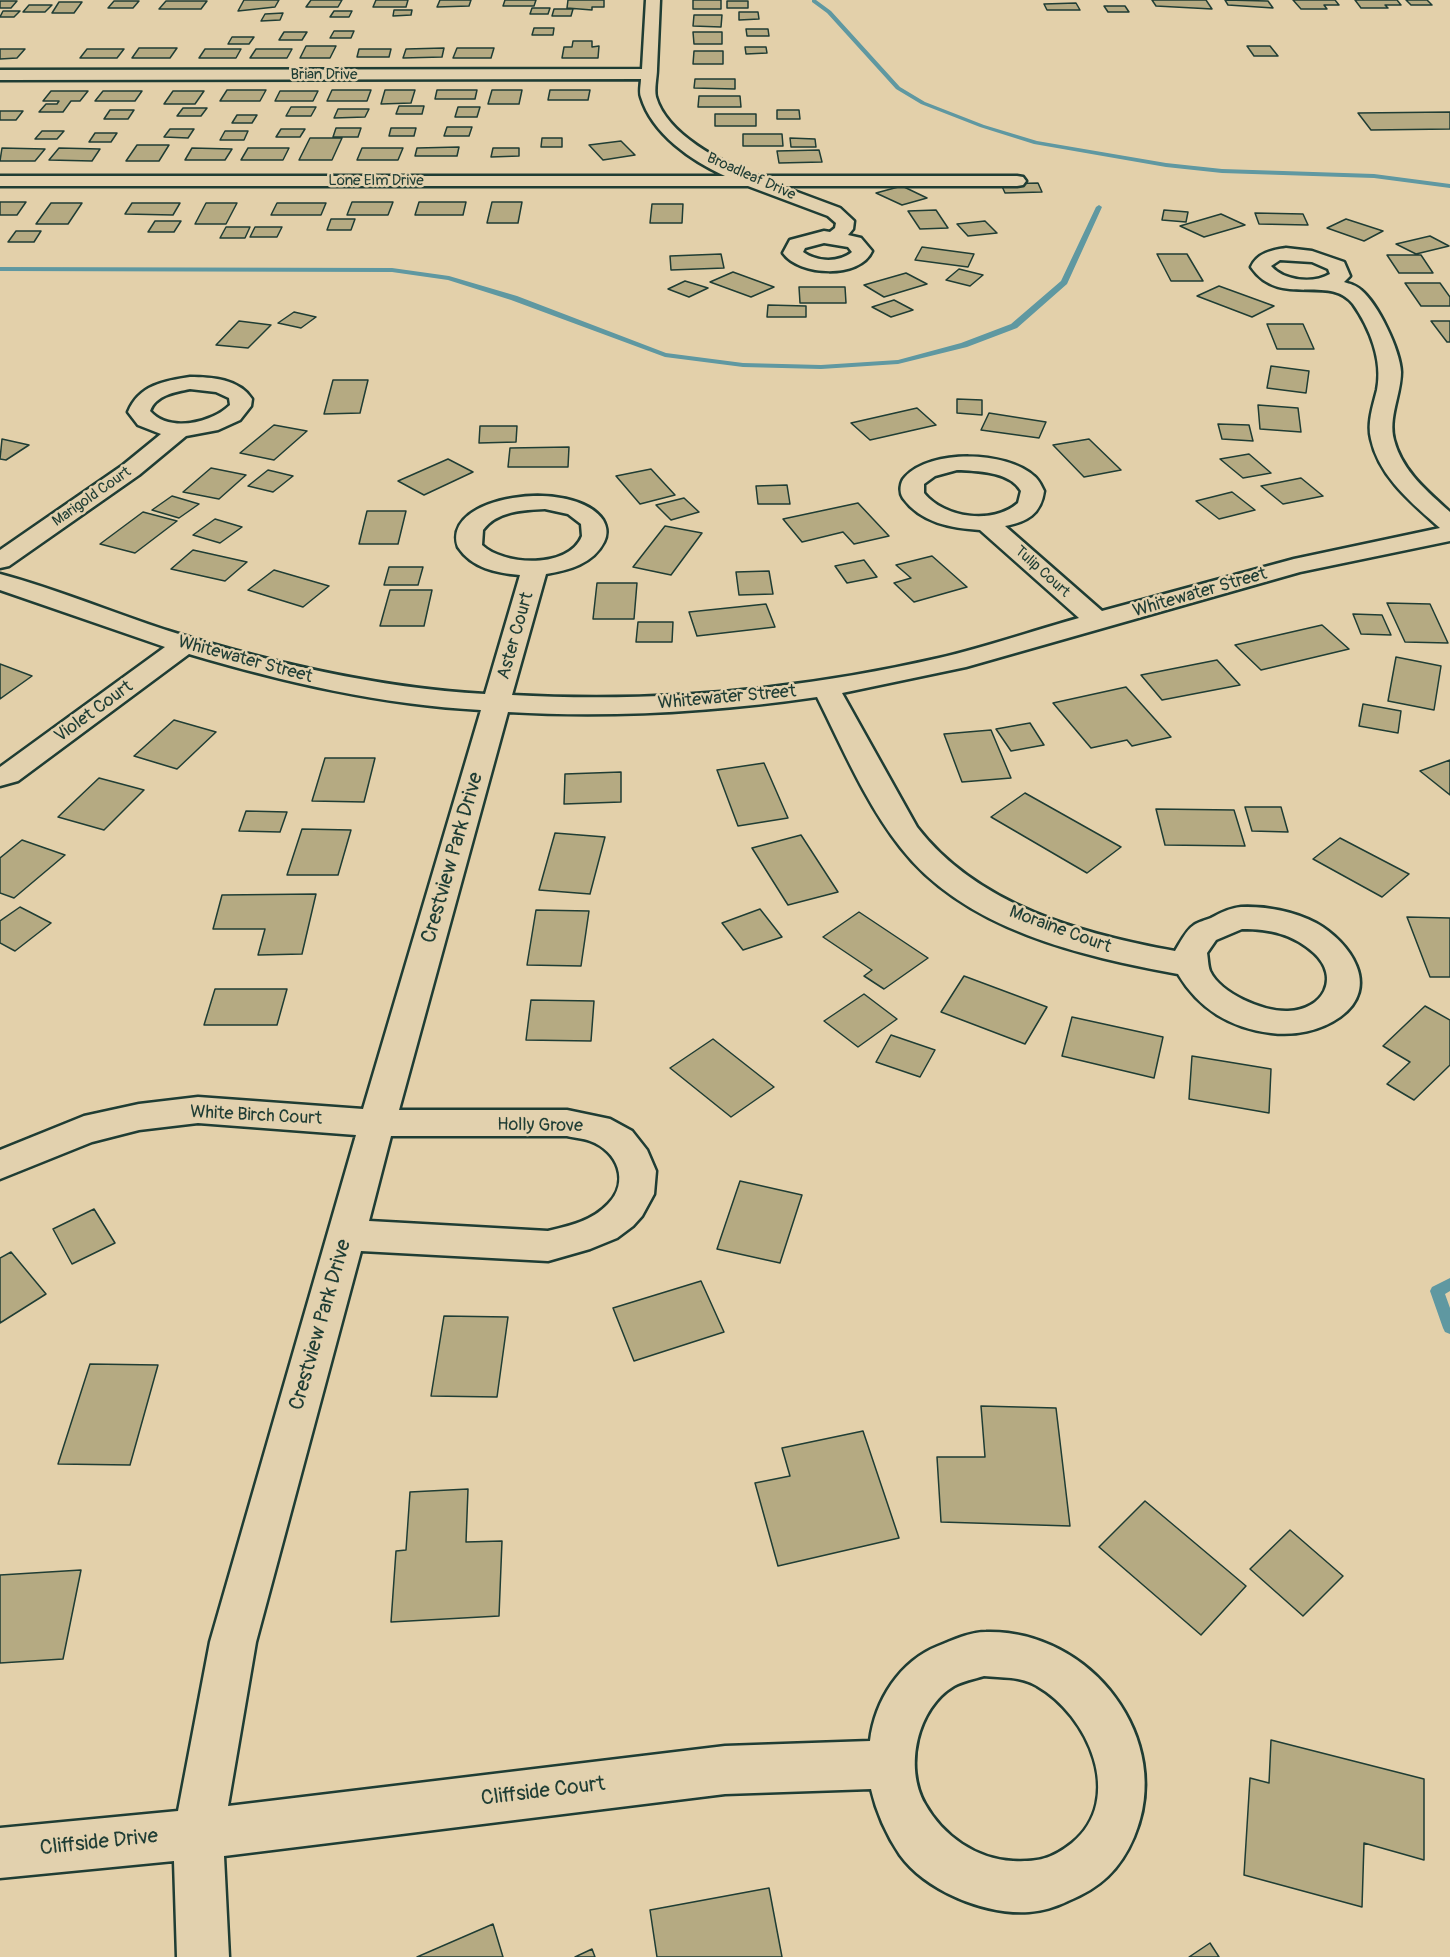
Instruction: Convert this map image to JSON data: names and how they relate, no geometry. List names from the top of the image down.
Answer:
{
  "streets": {
    "street": [
      "Brian Drive",
      "Broadleaf Drive",
      "Lone Elm Drive",
      "Marigold Court",
      "Tulip Court",
      "Whitewater Street",
      "Aster Court",
      "Violet Court",
      "Crestview Park Drive",
      "Moraine Court",
      "White Birch Court",
      "Holly Grove",
      "Cliffside Court",
      "Cliffside Drive"
    ]
  },
  "crossings": [
    ["Brian Drive", "Broadleaf Drive"],
    ["Broadleaf Drive", "Lone Elm Drive"],
    ["Tulip Court", "Whitewater Street"],
    ["Whitewater Street", "Aster Court"],
    ["Whitewater Street", "Violet Court"],
    ["Whitewater Street", "Crestview Park Drive"],
    ["Whitewater Street", "Moraine Court"],
    ["Aster Court", "Crestview Park Drive"],
    ["Crestview Park Drive", "White Birch Court"],
    ["Crestview Park Drive", "Holly Grove"],
    ["Crestview Park Drive", "Cliffside Court"],
    ["Crestview Park Drive", "Cliffside Drive"],
    ["White Birch Court", "Holly Grove"],
    ["Cliffside Court", "Cliffside Drive"]
  ]
}
